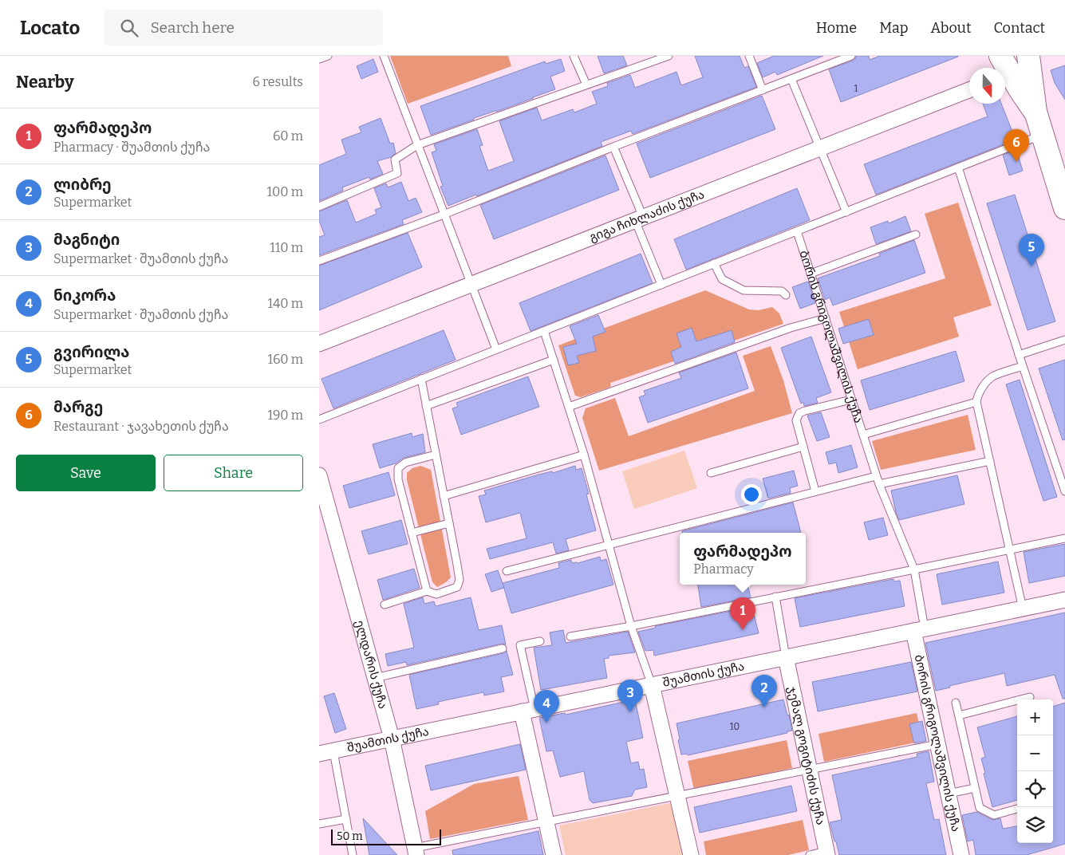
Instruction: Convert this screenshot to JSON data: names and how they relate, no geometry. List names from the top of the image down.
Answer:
{
  "streets": {
    "street": [
      "გიგა ჩიხლაძის ქუჩა",
      "ბორის გრიგოლაშვილის ქუჩა",
      "ელდარის ქუჩა",
      "შუამთის ქუჩა",
      "ჯემალ გოგიტიძის ქუჩა"
    ]
  },
  "crossings": [
    ["ბორის გრიგოლაშვილის ქუჩა", "შუამთის ქუჩა"],
    ["ელდარის ქუჩა", "შუამთის ქუჩა"],
    ["შუამთის ქუჩა", "ჯემალ გოგიტიძის ქუჩა"]
  ],
  "house_numbers": ["1", "10"],
  "scale_bar": "50 m",
  "north": "bottom",
  "page": {
    "header": "Locato",
    "search": "Search here",
    "nav": [
      "Home",
      "Map",
      "About",
      "Contact"
    ],
    "heading": ["Nearby", "6 results"],
    "list": [
      {
        "mark": "1",
        "name": "ფარმადეპო",
        "note": "Pharmacy · შუამთის ქუჩა",
        "value": "60 m"
      },
      {
        "mark": "2",
        "name": "ლიბრე",
        "note": "Supermarket",
        "value": "100 m"
      },
      {
        "mark": "3",
        "name": "მაგნიტი",
        "note": "Supermarket · შუამთის ქუჩა",
        "value": "110 m"
      },
      {
        "mark": "4",
        "name": "ნიკორა",
        "note": "Supermarket · შუამთის ქუჩა",
        "value": "140 m"
      },
      {
        "mark": "5",
        "name": "გვირილა",
        "note": "Supermarket",
        "value": "160 m"
      },
      {
        "mark": "6",
        "name": "მარგე",
        "note": "Restaurant · ჯავახეთის ქუჩა",
        "value": "190 m"
      }
    ],
    "pins": [
      "6",
      "5",
      "1",
      "2",
      "3",
      "4"
    ],
    "buttons": ["Save", "Share"],
    "popup": ["ფარმადეპო", "Pharmacy"],
    "map_buttons": ["+", "−"],
    "scale": "50 m"
  }
}
